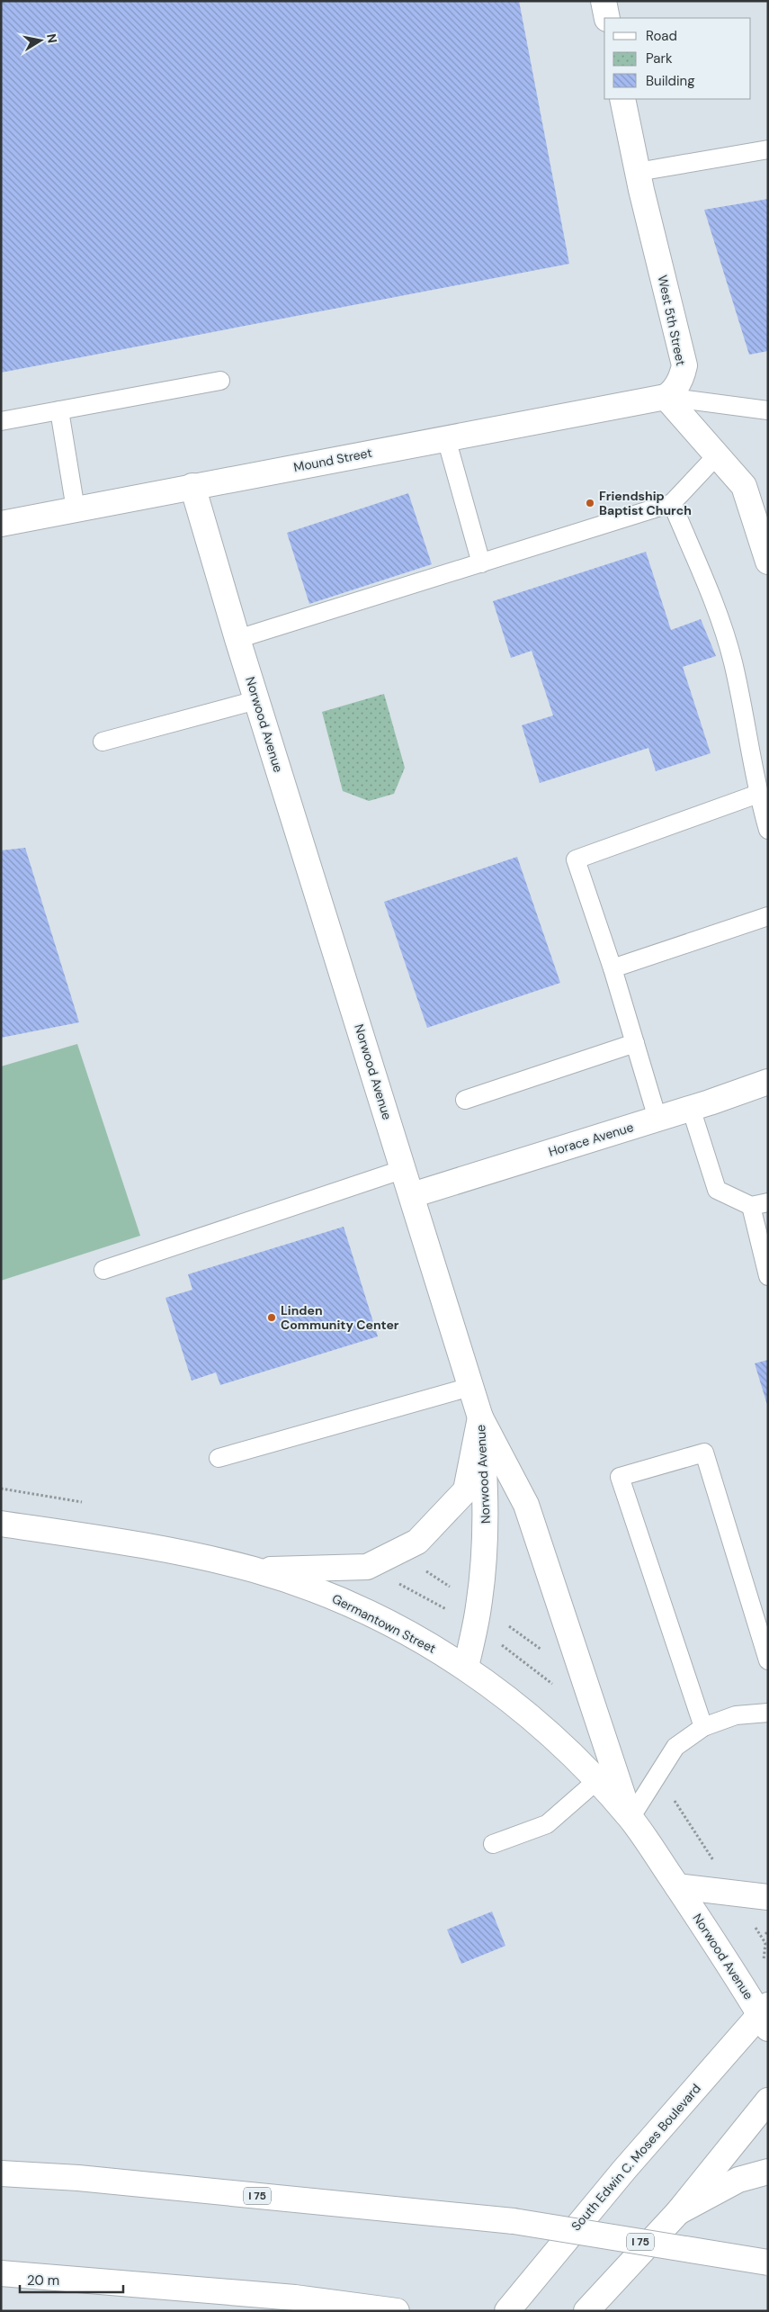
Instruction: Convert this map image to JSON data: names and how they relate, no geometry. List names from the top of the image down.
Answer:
{
  "streets": {
    "main road": [
      "West 5th Street",
      "Mound Street",
      "Norwood Avenue",
      "Horace Avenue",
      "Germantown Street",
      "South Edwin C. Moses Boulevard",
      "I 75"
    ]
  },
  "crossings": [
    ["West 5th Street", "Mound Street"],
    ["Mound Street", "Norwood Avenue"],
    ["Norwood Avenue", "Horace Avenue"],
    ["Norwood Avenue", "Germantown Street"],
    ["Norwood Avenue", "South Edwin C. Moses Boulevard"]
  ],
  "places": ["Friendship Baptist Church", "Linden Community Center"],
  "legend": ["Road", "Park", "Building"],
  "scale_bar": "20 m",
  "north": "right"
}
